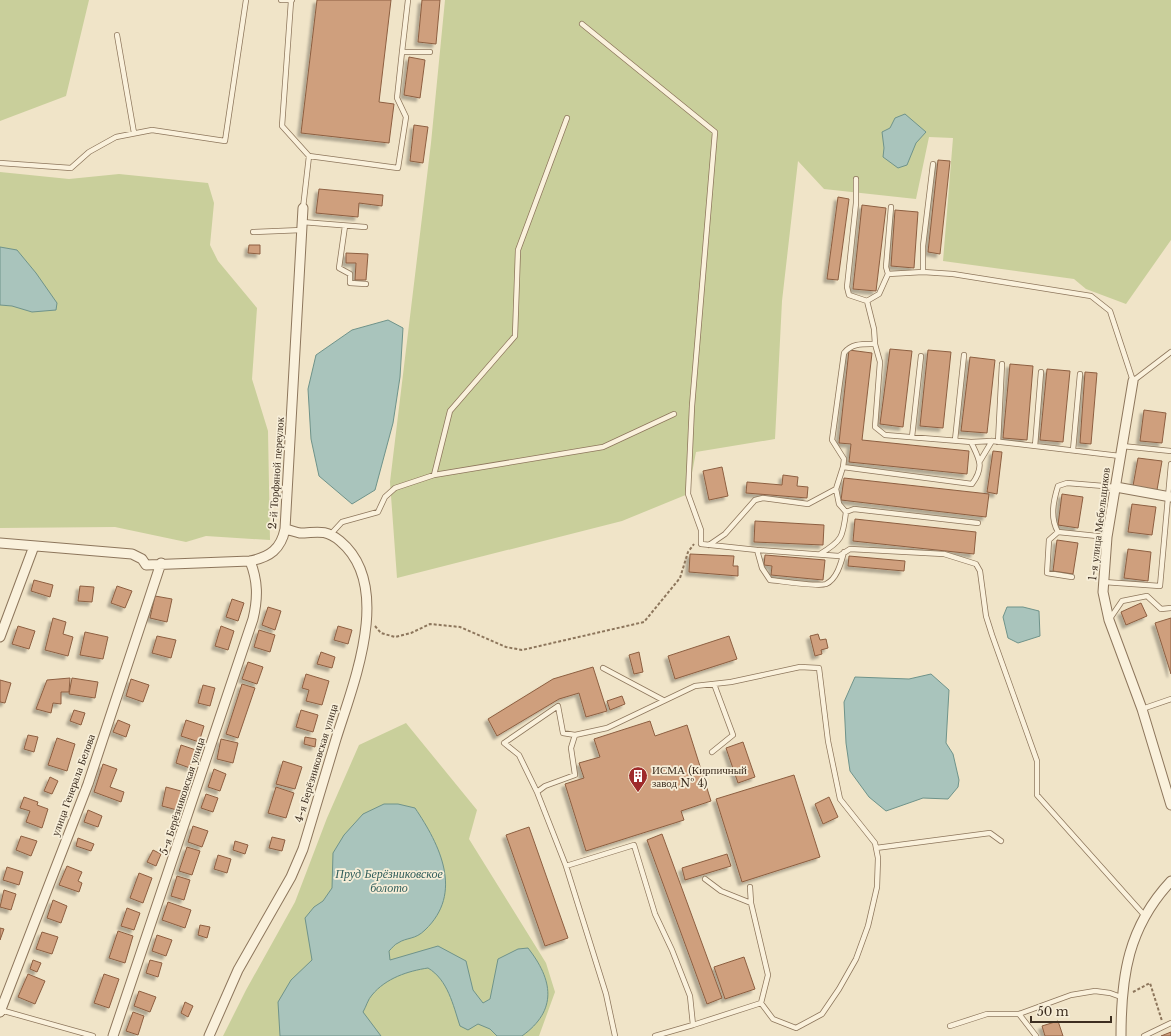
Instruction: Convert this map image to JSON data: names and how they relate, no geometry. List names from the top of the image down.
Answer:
{
  "streets": {
    "street": [
      "2-й Торфяной переулок",
      "1-я улица Мебельщиков",
      "4-я Берёзниковская улица",
      "улица Генерала Белова",
      "5-я Берёзниковская улица"
    ]
  },
  "crossings": [
    ["2-й Торфяной переулок", "4-я Берёзниковская улица"],
    ["2-й Торфяной переулок", "улица Генерала Белова"],
    ["2-й Торфяной переулок", "5-я Берёзниковская улица"]
  ],
  "water": ["Пруд Берёзниковское болото"],
  "places": {
    "building": ["ИСМА (Кирпичный завод № 4)"]
  },
  "scale_bar": "50 m"
}
